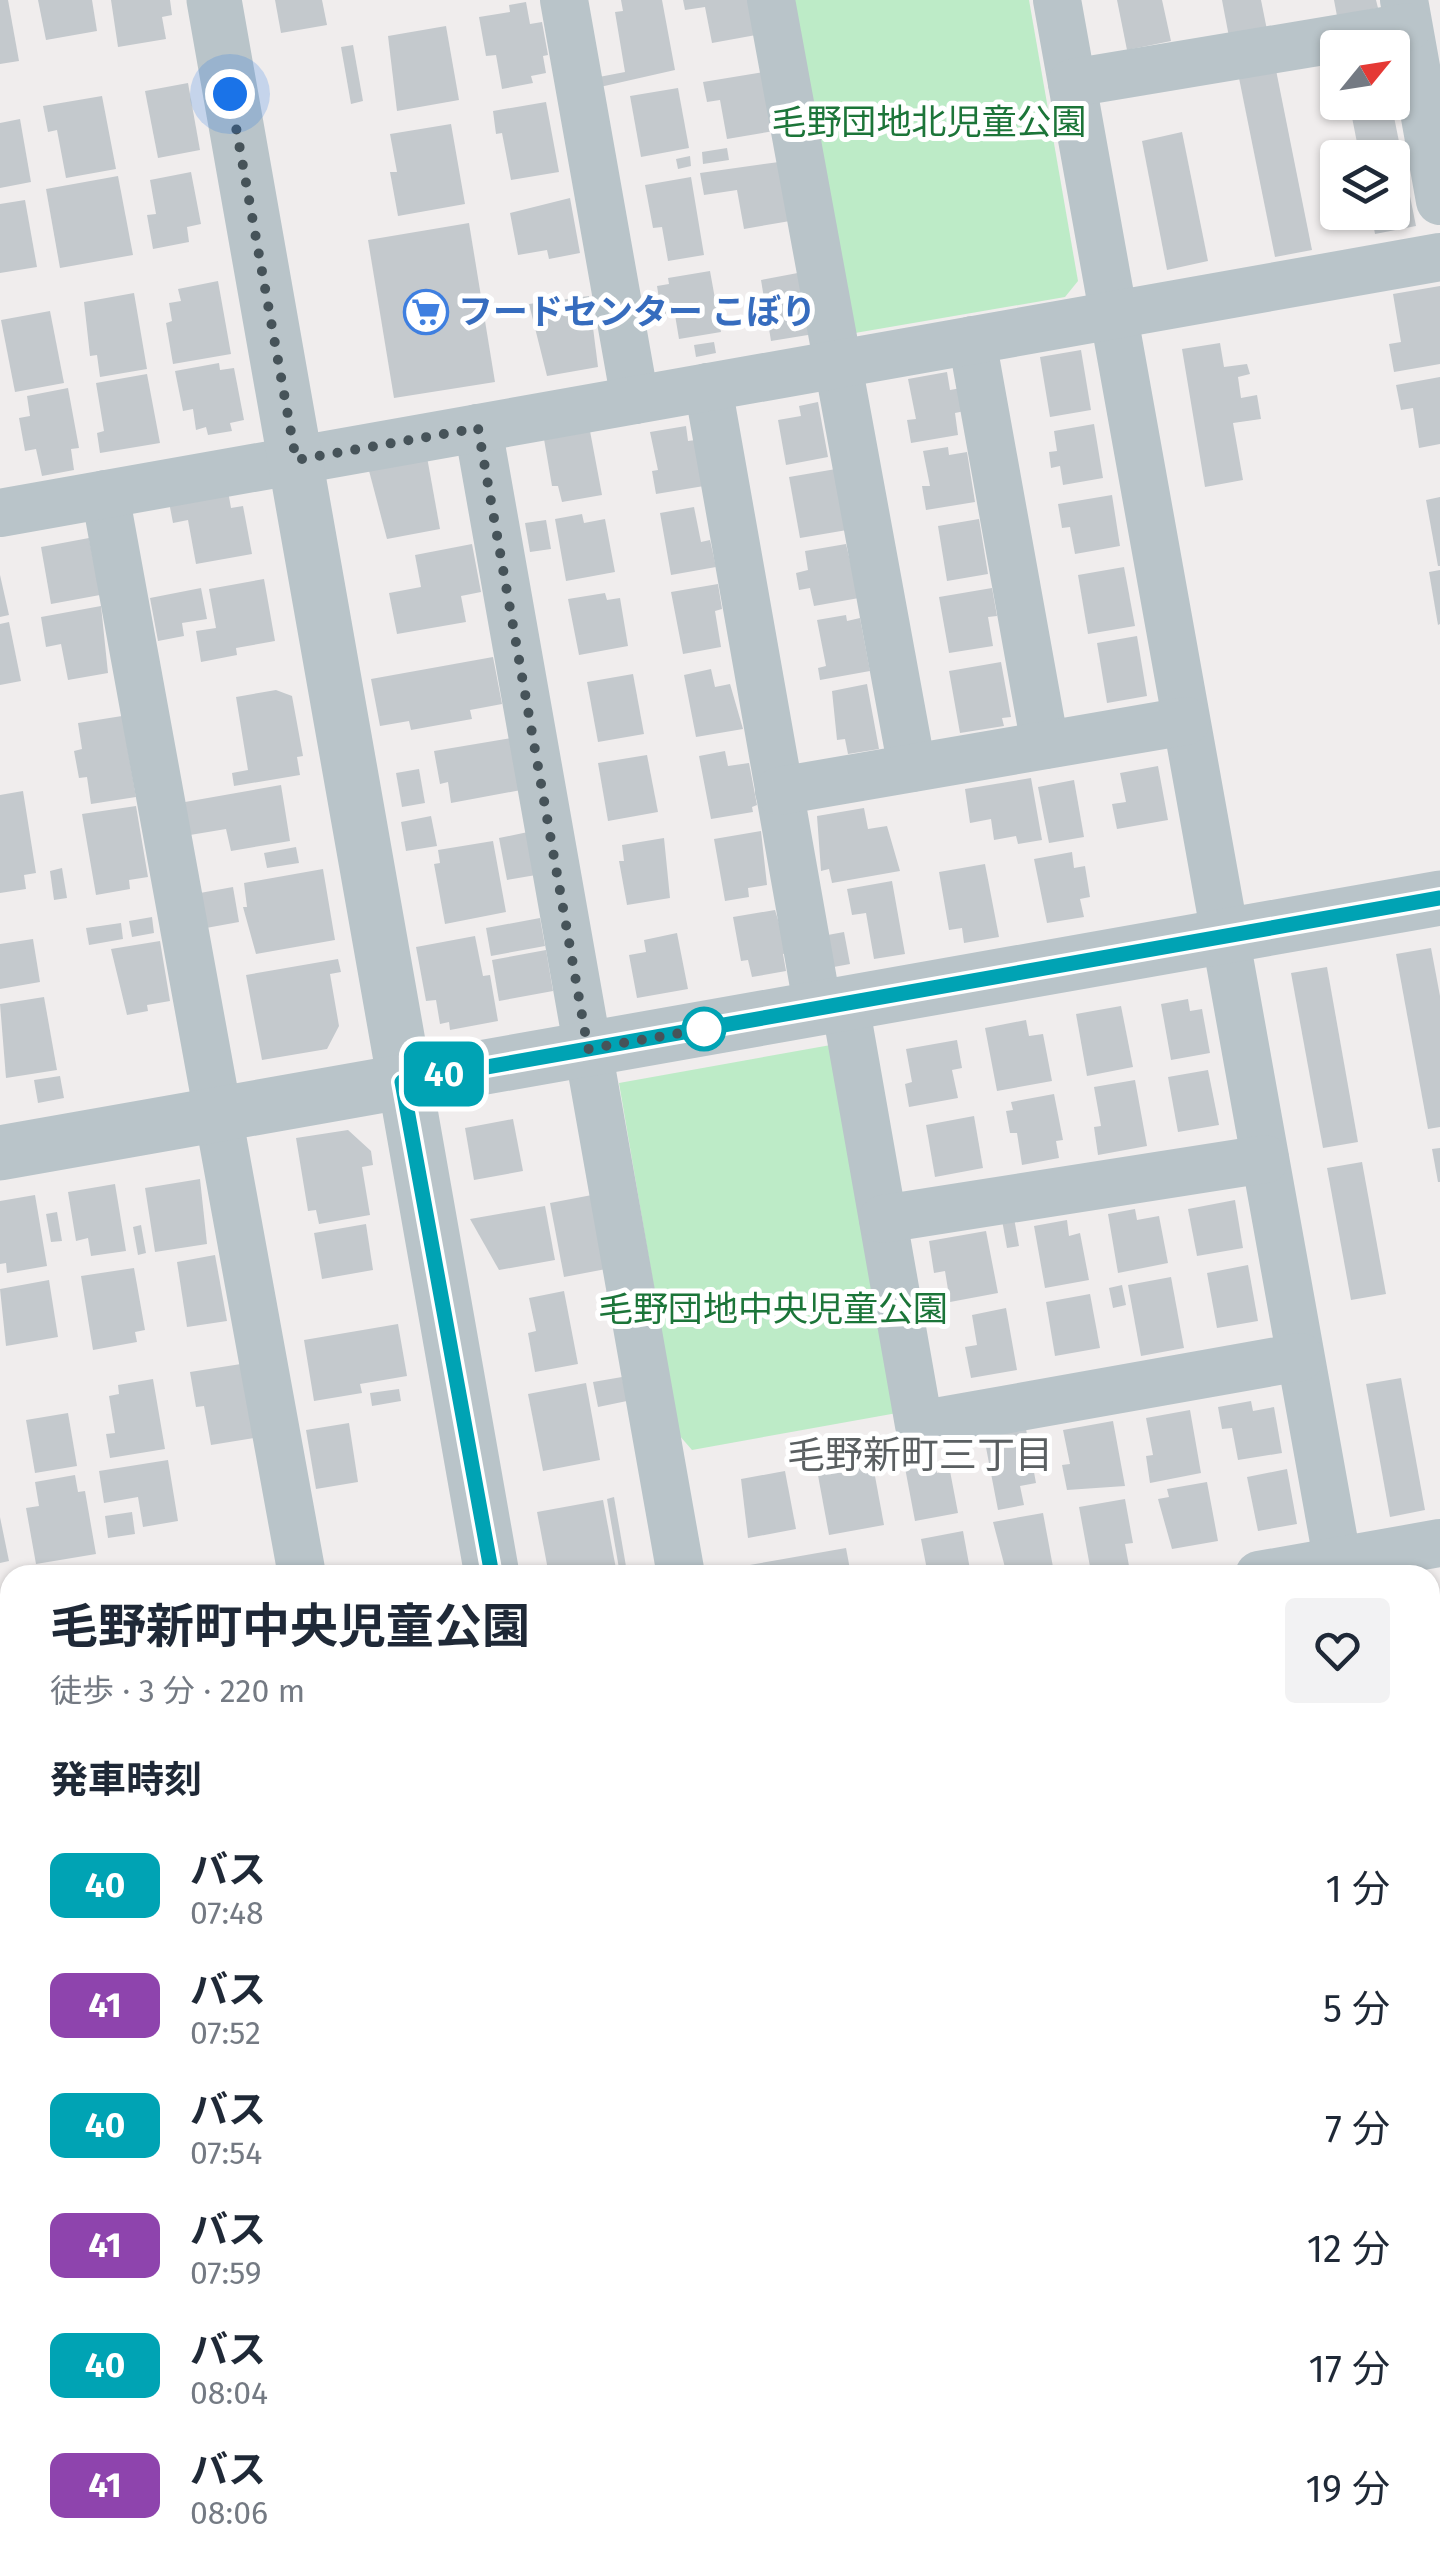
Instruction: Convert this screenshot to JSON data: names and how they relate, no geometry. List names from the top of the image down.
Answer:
{
  "districts": ["毛野新町三丁目"],
  "parks": ["毛野団地北児童公園", "毛野団地中央児童公園"],
  "places": {
    "supermarket": ["フードセンター こぼり"]
  },
  "lines": ["bus line 40"],
  "north": "top right",
  "page": {
    "on_map": "40",
    "heading": [
      ["毛野新町中央児童公園", "徒歩 · 3 分 · 220 m"],
      "発車時刻"
    ],
    "list": [
      {
        "mark": "40",
        "name": "バス",
        "note": "07:48",
        "value": "1 分"
      },
      {
        "mark": "41",
        "name": "バス",
        "note": "07:52",
        "value": "5 分"
      },
      {
        "mark": "40",
        "name": "バス",
        "note": "07:54",
        "value": "7 分"
      },
      {
        "mark": "41",
        "name": "バス",
        "note": "07:59",
        "value": "12 分"
      },
      {
        "mark": "40",
        "name": "バス",
        "note": "08:04",
        "value": "17 分"
      },
      {
        "mark": "41",
        "name": "バス",
        "note": "08:06",
        "value": "19 分"
      }
    ]
  }
}
